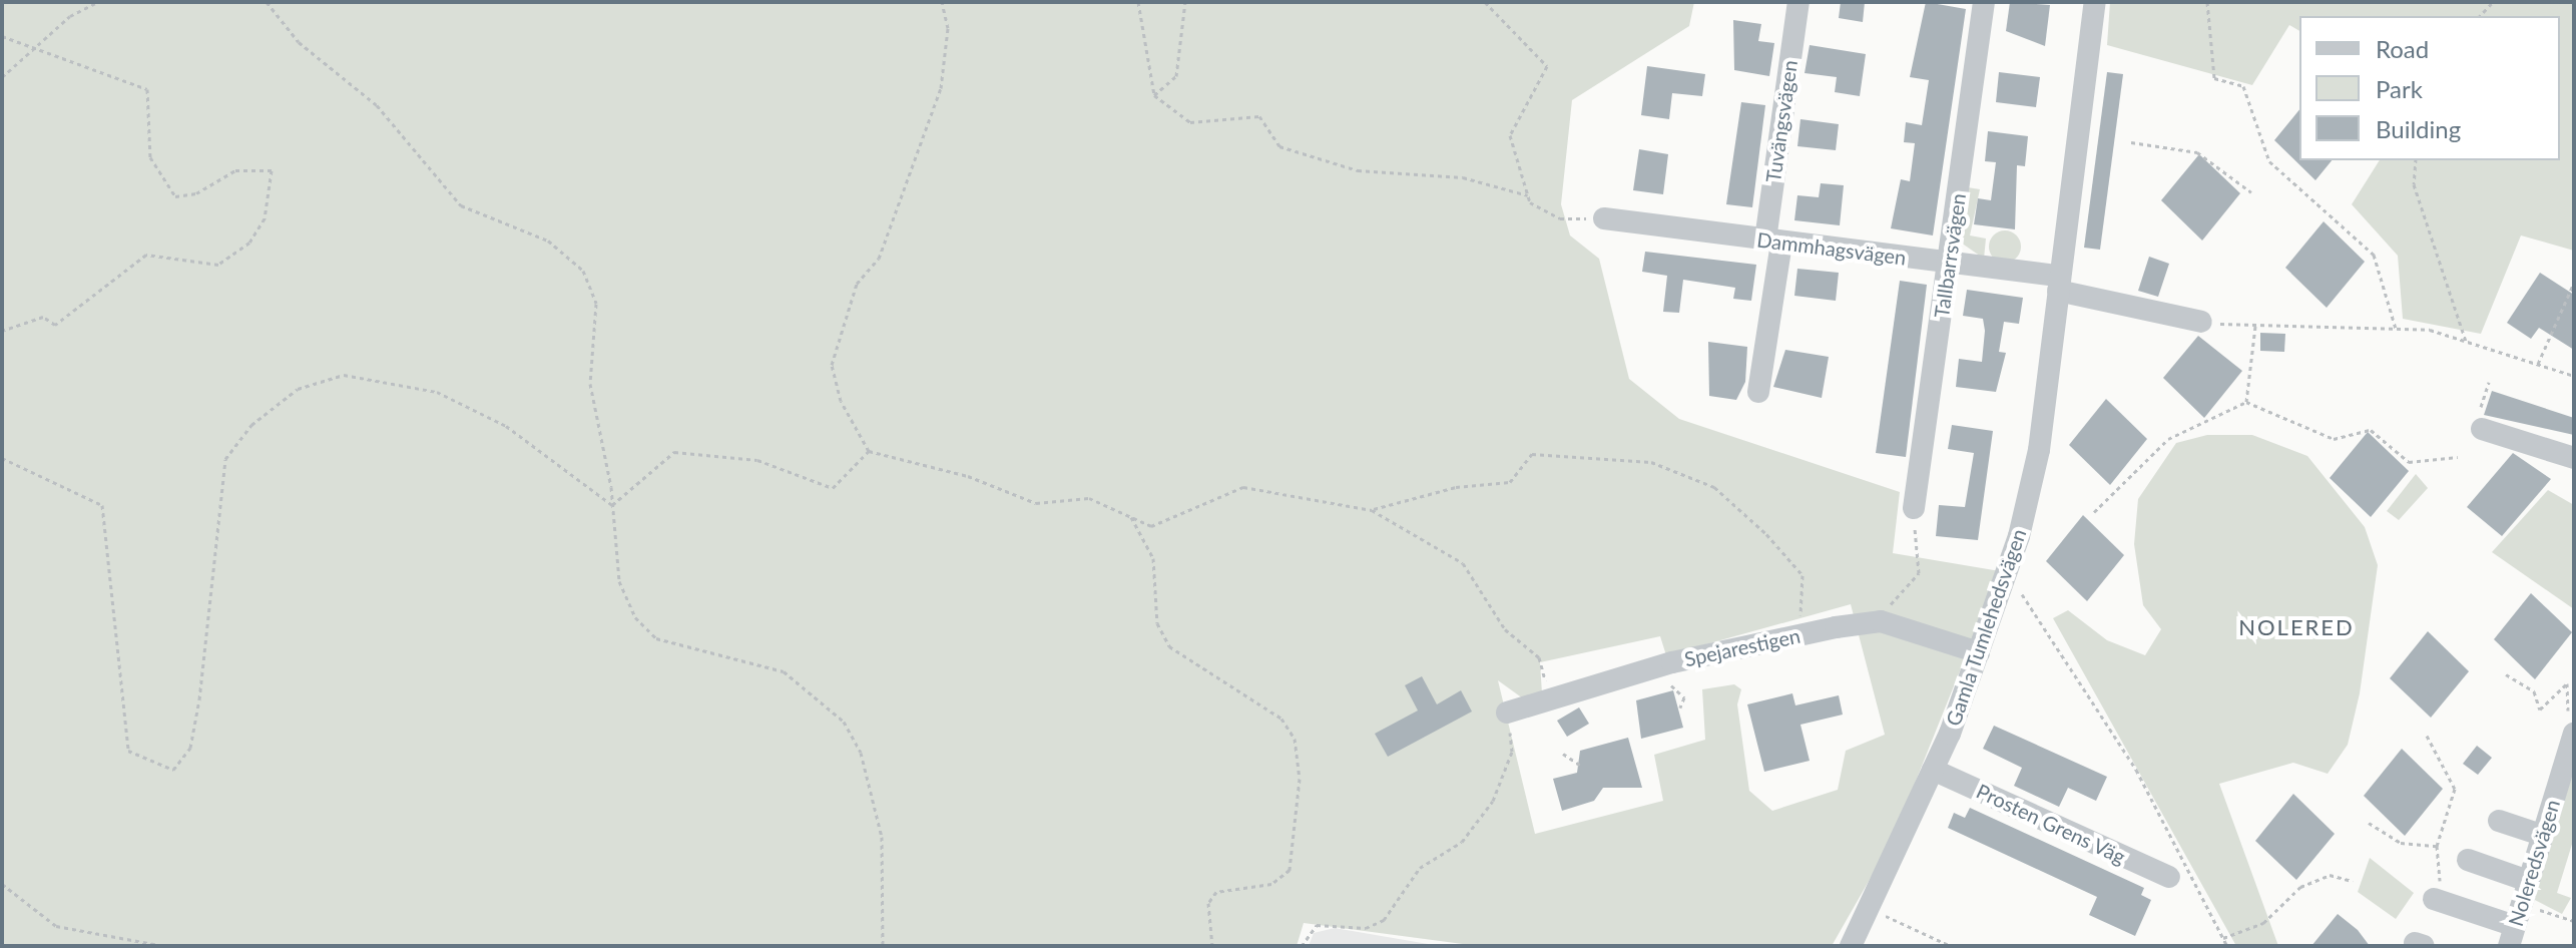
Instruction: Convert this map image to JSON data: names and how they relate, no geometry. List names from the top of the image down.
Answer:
{
  "streets": {
    "street": [
      "Tuvängsvägen",
      "Dammhagsvägen",
      "Tallbarrsvägen",
      "Gamla Tumlehedsvägen",
      "Spejarestigen",
      "Prosten Grens Väg",
      "Noleredsvägen"
    ]
  },
  "crossings": [
    ["Tuvängsvägen", "Dammhagsvägen"],
    ["Dammhagsvägen", "Tallbarrsvägen"],
    ["Dammhagsvägen", "Gamla Tumlehedsvägen"],
    ["Gamla Tumlehedsvägen", "Spejarestigen"],
    ["Gamla Tumlehedsvägen", "Prosten Grens Väg"]
  ],
  "districts": ["NOLERED"],
  "legend": ["Road", "Park", "Building"]
}
